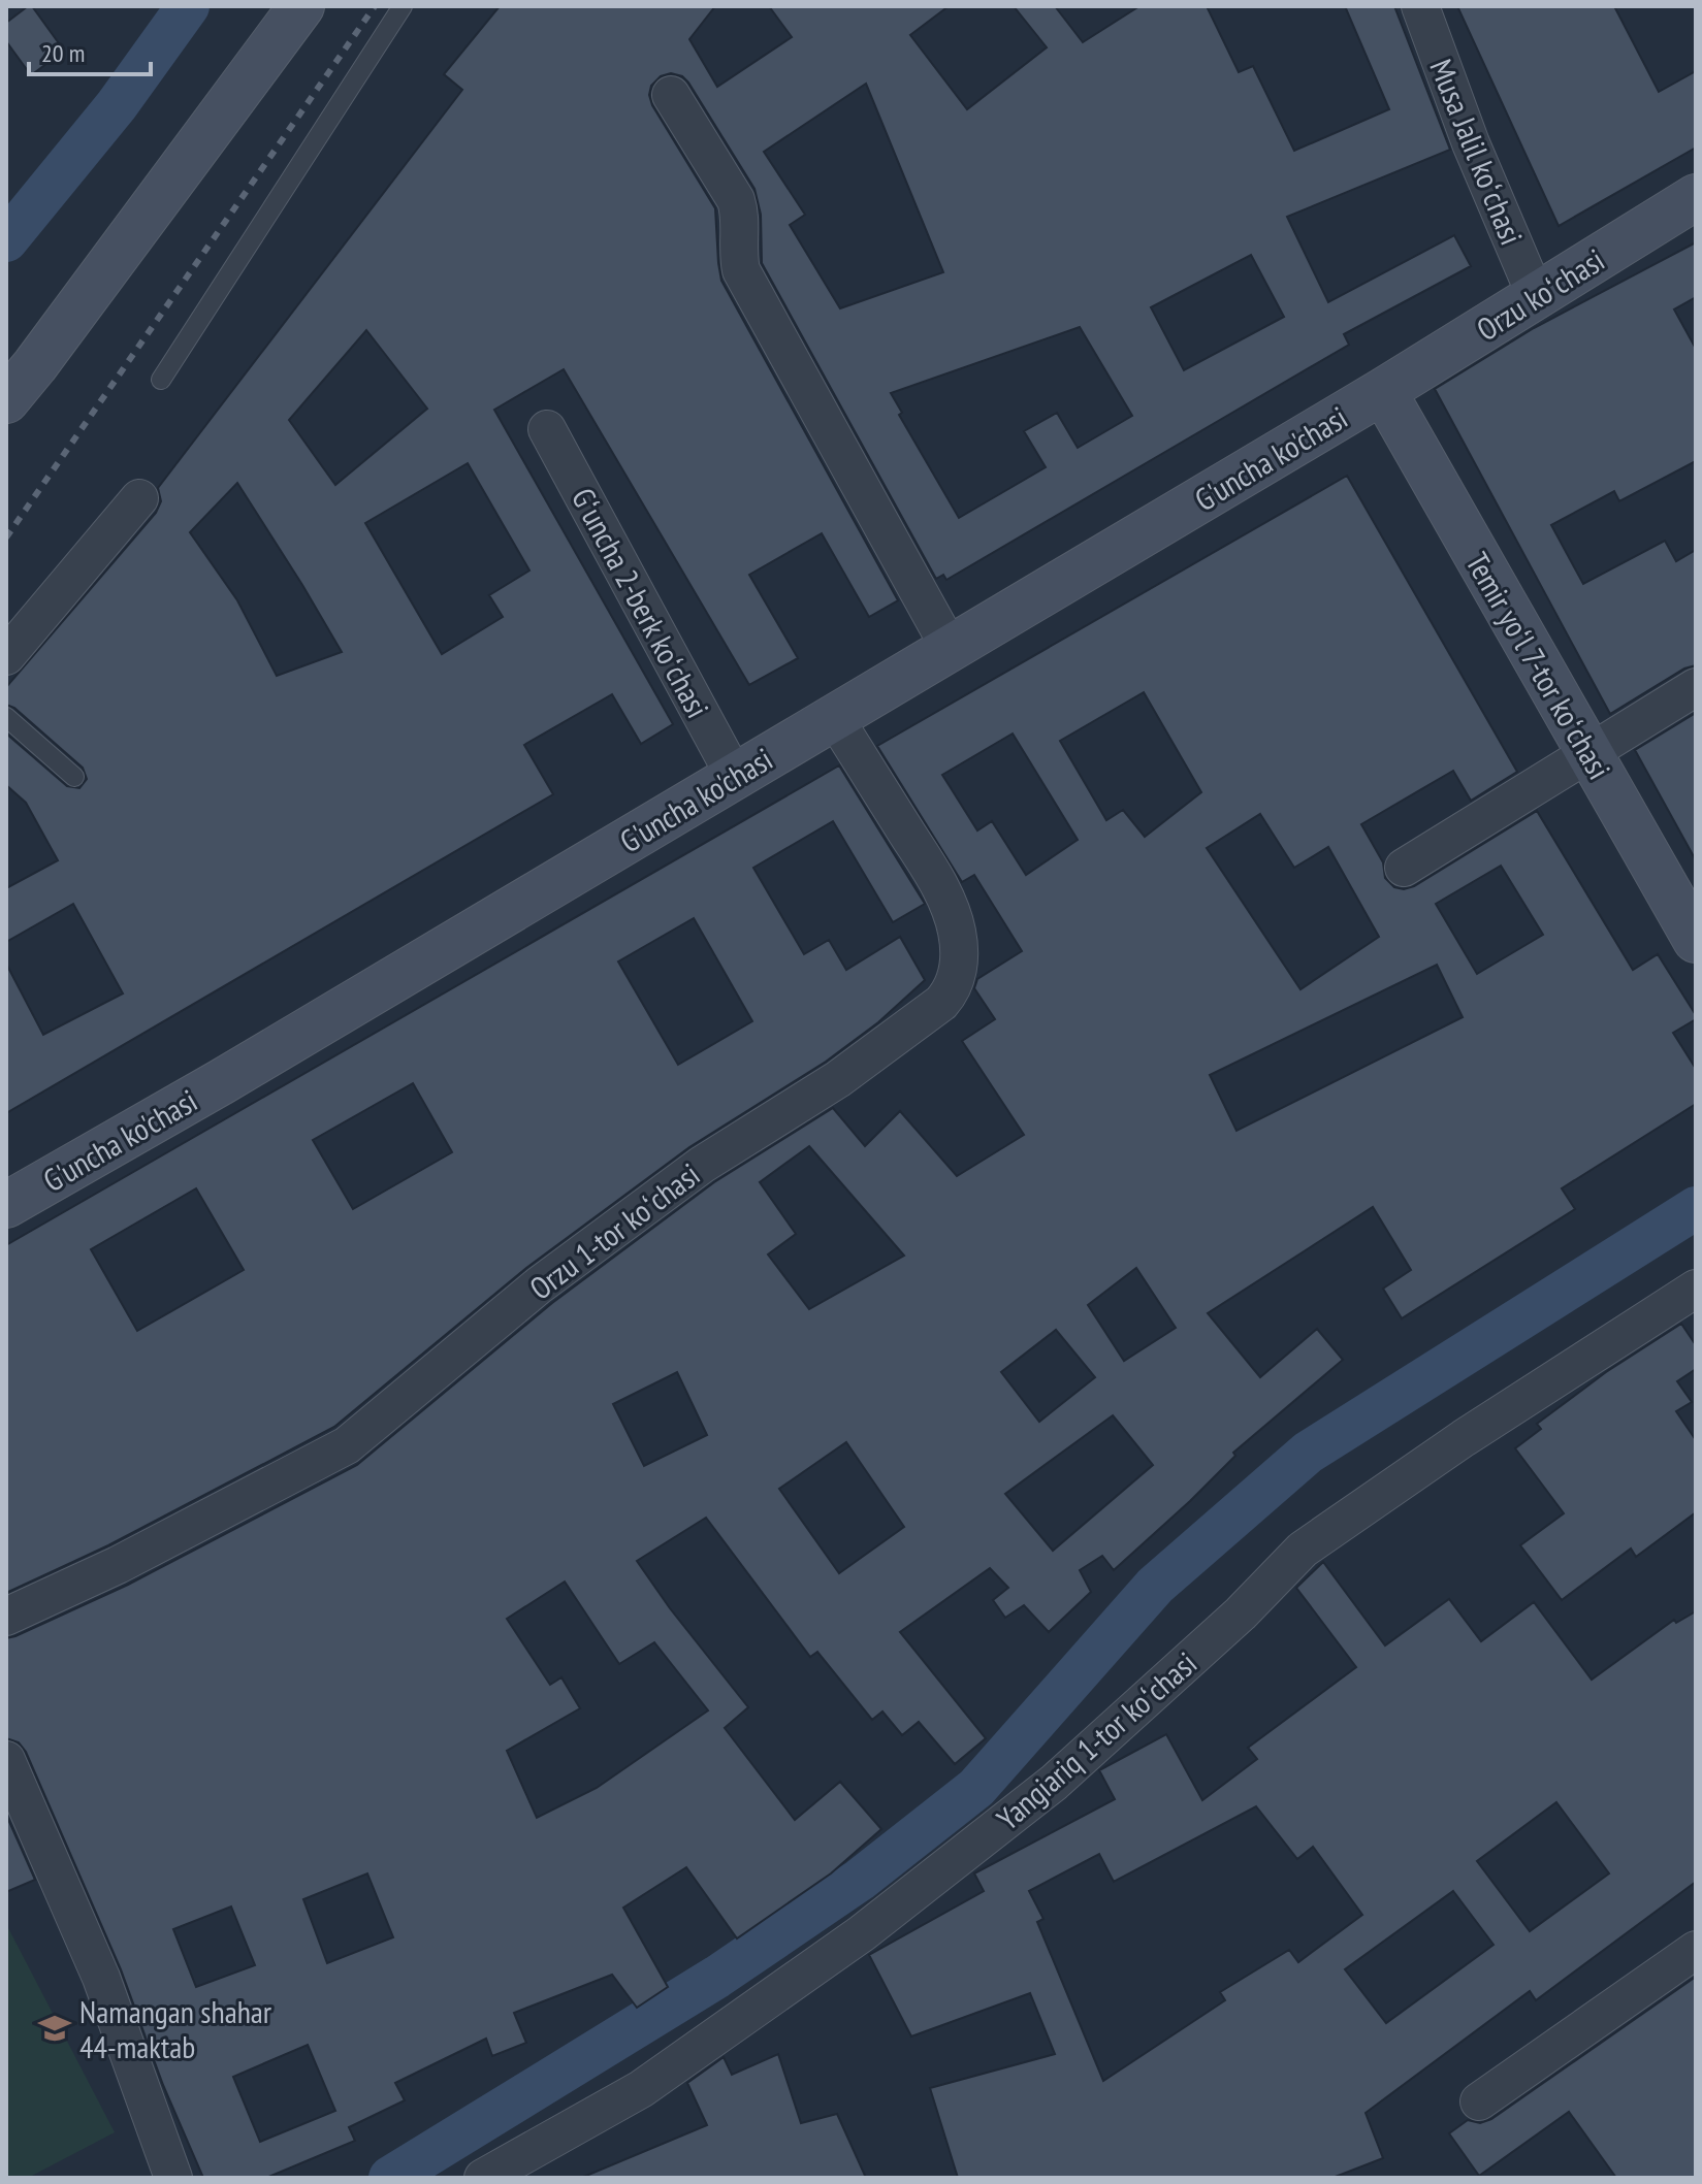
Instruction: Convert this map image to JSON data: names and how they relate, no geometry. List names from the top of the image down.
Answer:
{
  "streets": {
    "street": [
      "Musa Jalil koʻchasi",
      "Orzu koʻchasi",
      "G'uncha ko'chasi",
      "Gʻuncha 2-berk koʻchasi",
      "Temir yoʻl 7-tor koʻchasi",
      "Orzu 1-tor koʻchasi",
      "Yangiariq 1-tor koʻchasi"
    ]
  },
  "crossings": [
    ["Musa Jalil koʻchasi", "Orzu koʻchasi"],
    ["Orzu koʻchasi", "G'uncha ko'chasi"],
    ["Orzu koʻchasi", "Temir yoʻl 7-tor koʻchasi"],
    ["G'uncha ko'chasi", "Gʻuncha 2-berk koʻchasi"],
    ["G'uncha ko'chasi", "Temir yoʻl 7-tor koʻchasi"],
    ["G'uncha ko'chasi", "Orzu 1-tor koʻchasi"]
  ],
  "places": {
    "school or university": ["Namangan shahar 44-maktab"]
  },
  "scale_bar": "20 m"
}
